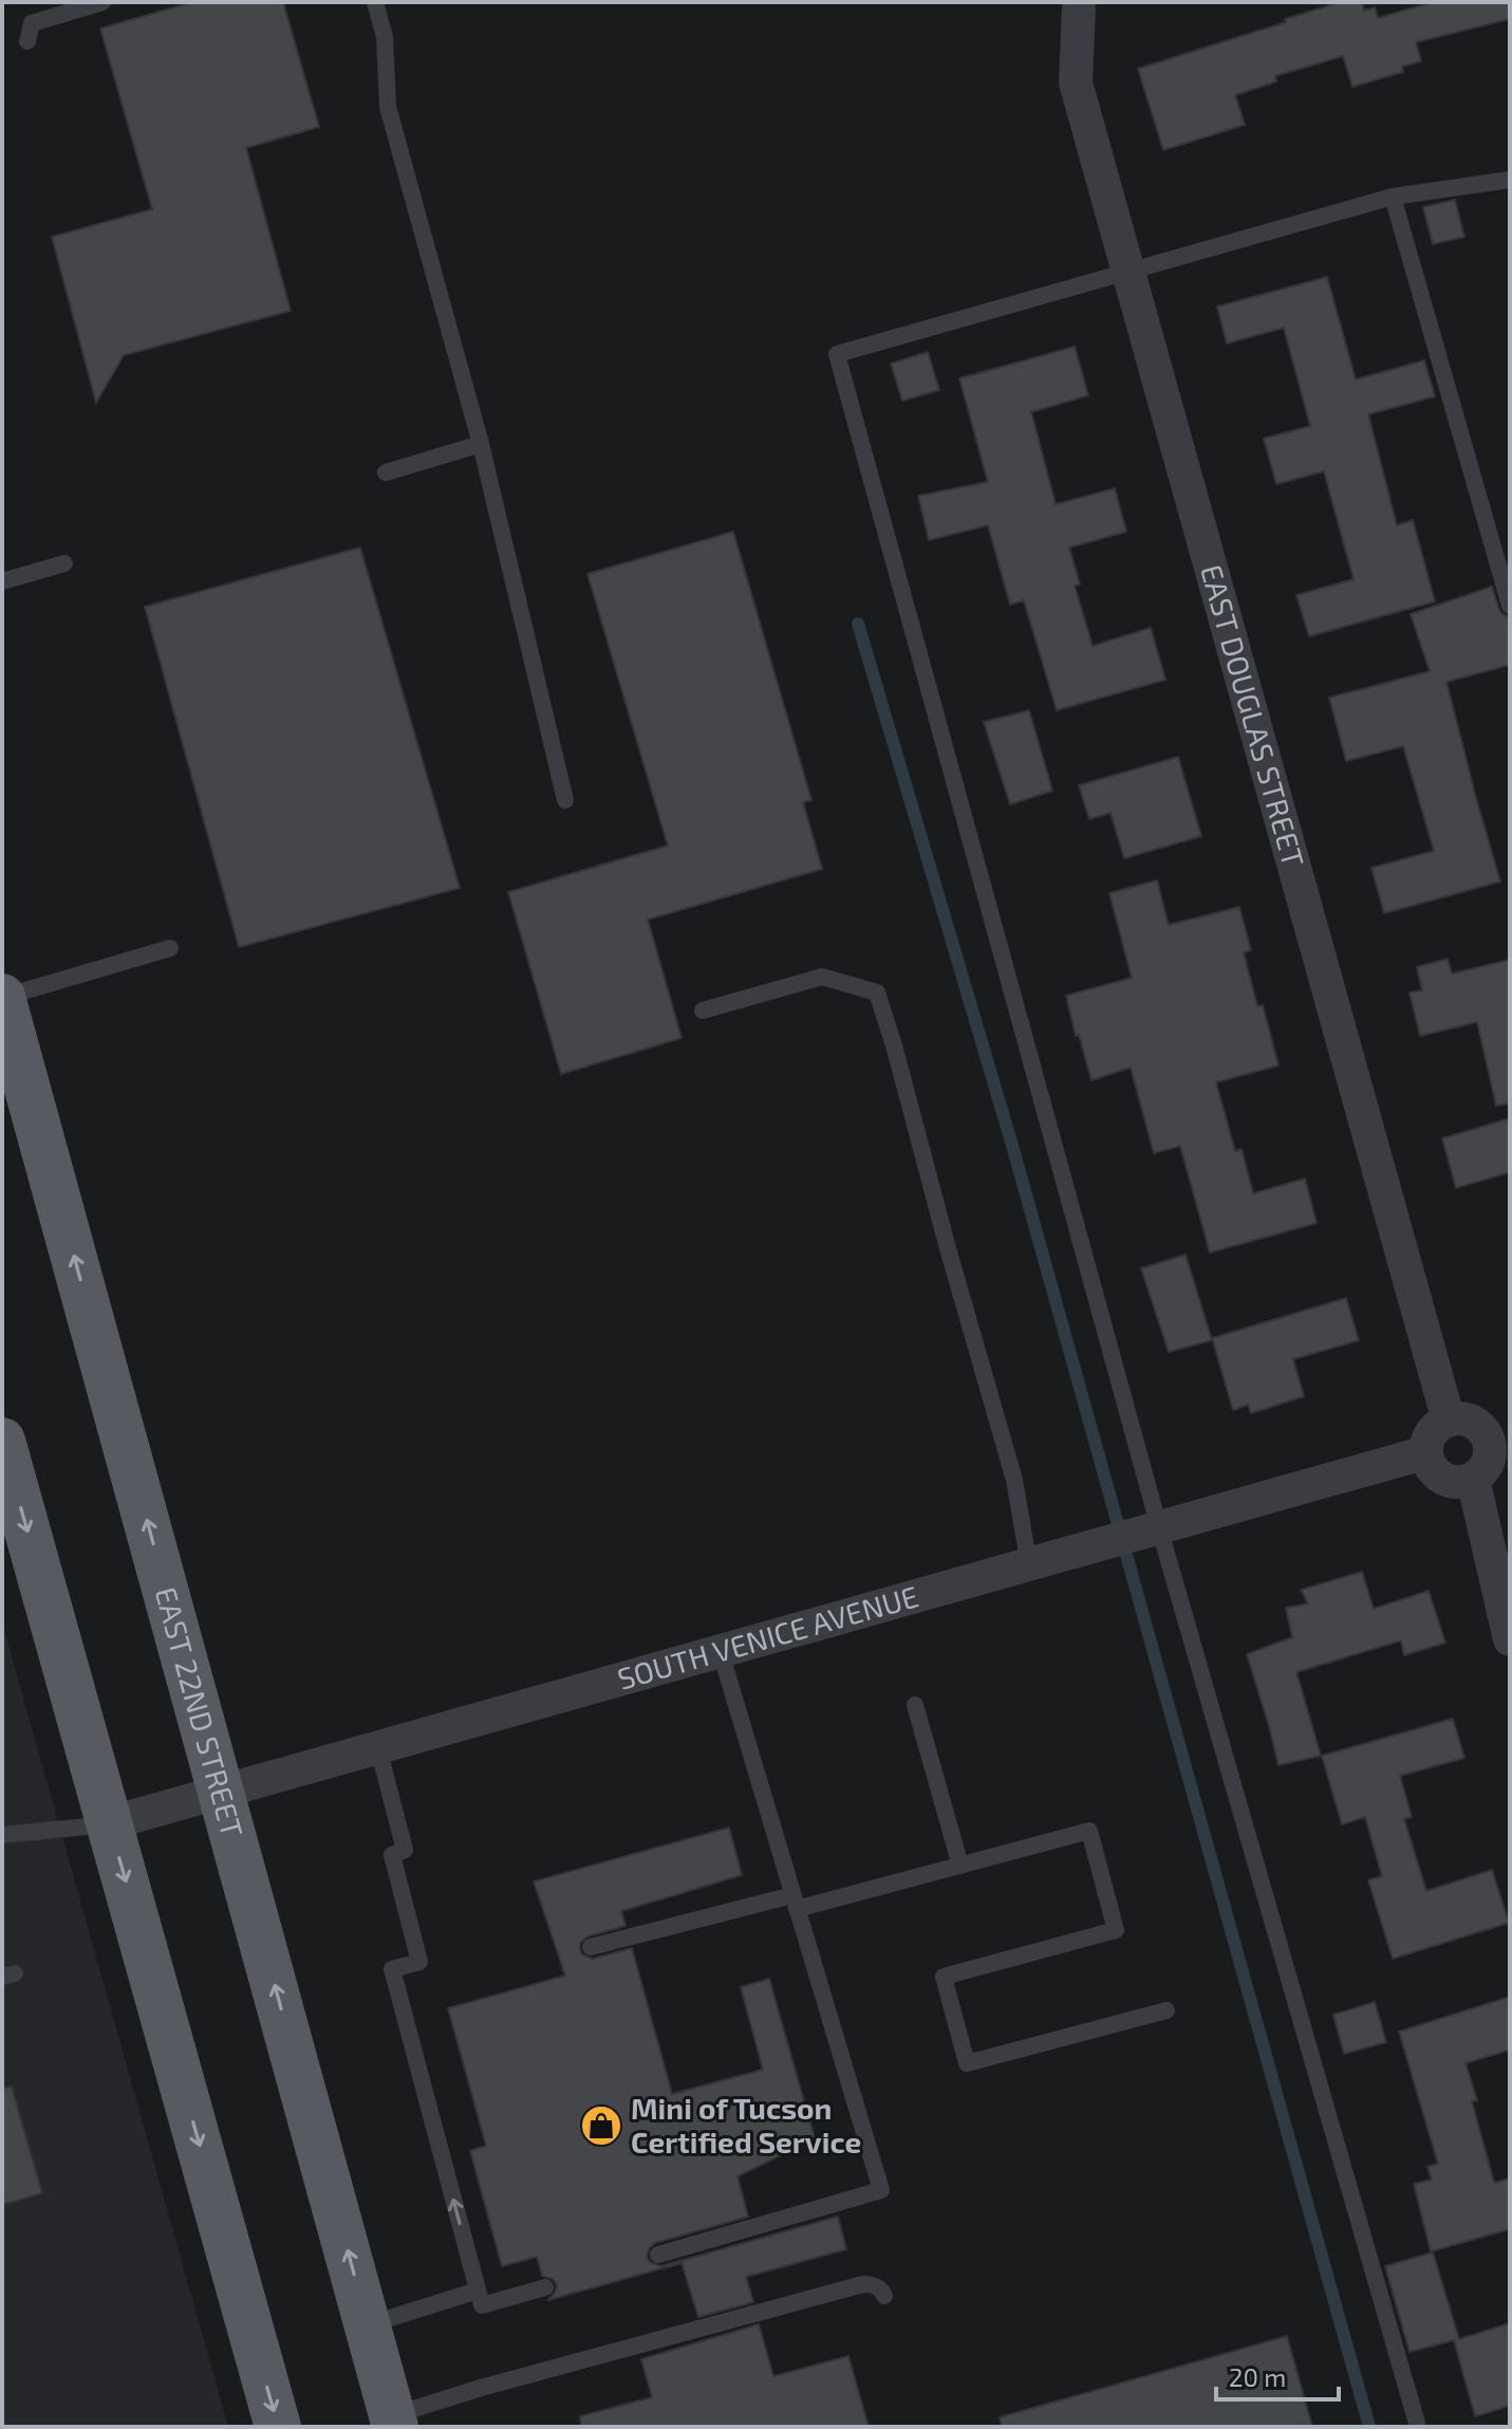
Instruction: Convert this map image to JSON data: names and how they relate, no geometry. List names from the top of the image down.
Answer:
{
  "streets": {
    "main road": ["EAST 22ND STREET"],
    "street": ["EAST DOUGLAS STREET", "SOUTH VENICE AVENUE"]
  },
  "crossings": [
    ["EAST DOUGLAS STREET", "SOUTH VENICE AVENUE"],
    ["SOUTH VENICE AVENUE", "EAST 22ND STREET"]
  ],
  "places": {
    "shop": ["Mini of Tucson Certified Service"]
  },
  "scale_bar": "20 m"
}
